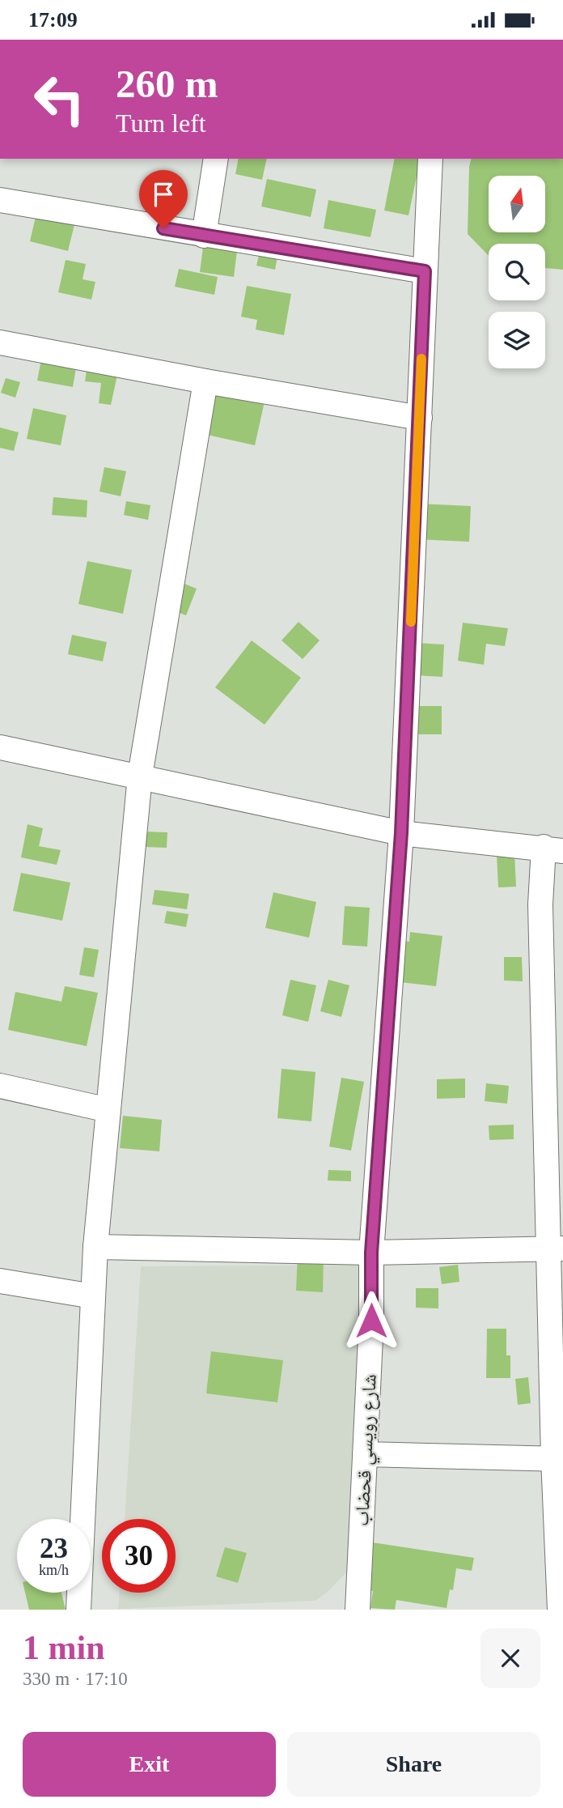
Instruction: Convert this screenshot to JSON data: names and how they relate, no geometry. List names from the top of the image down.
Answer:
{
  "streets": {
    "street": ["شارع رويسي قحضاب"]
  },
  "north": "top",
  "page": {
    "status": "17:09",
    "turn": ["260 m", "Turn left"],
    "speed": "23 km/h",
    "limit": "30",
    "heading": ["1 min", "330 m · 17:10"],
    "buttons": ["Exit", "Share"]
  }
}
